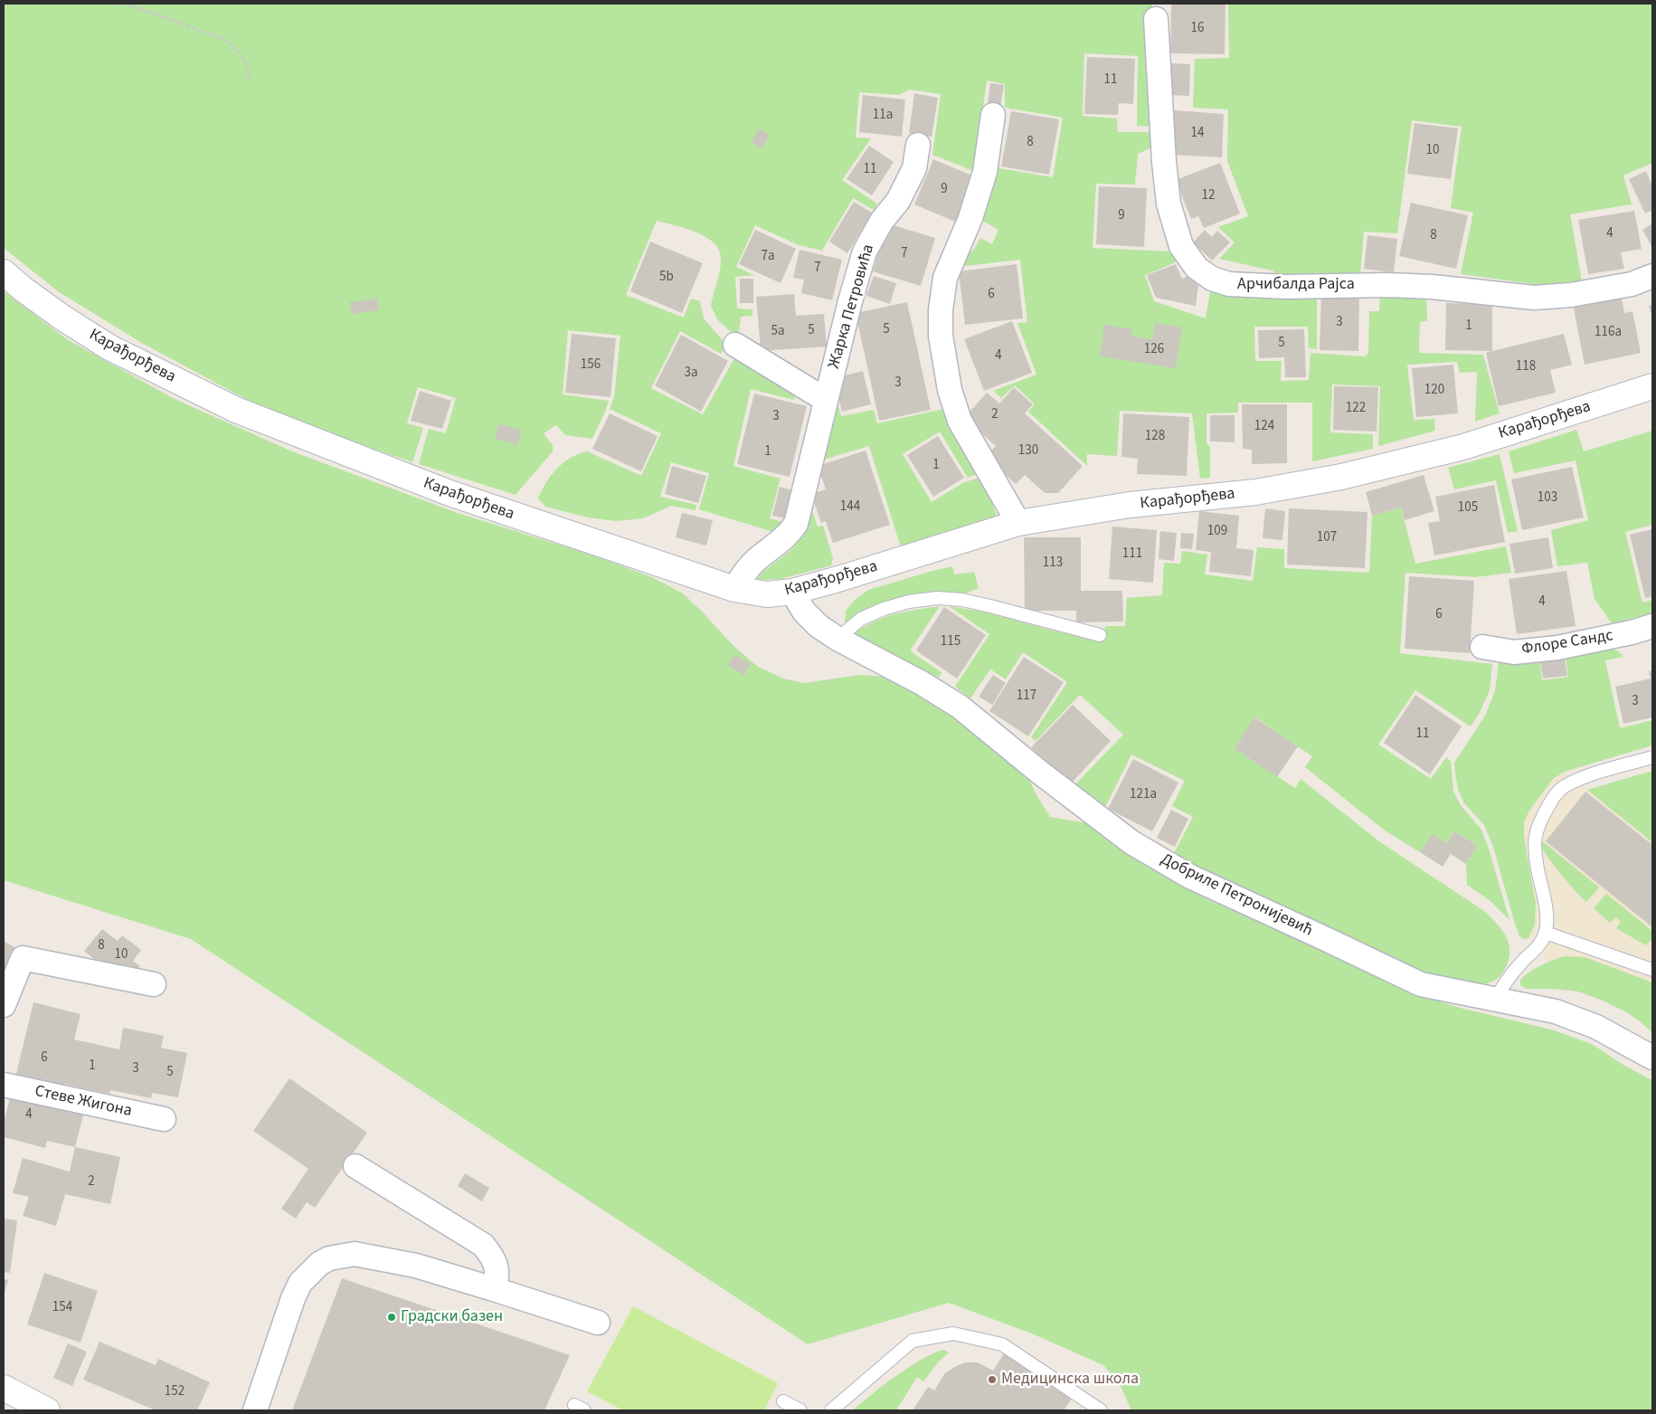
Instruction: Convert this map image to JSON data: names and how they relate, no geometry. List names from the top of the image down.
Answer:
{
  "streets": {
    "street": [
      "Арчибалда Рајса",
      "Жарка Петровића",
      "Карађорђева",
      "Флоре Сандс",
      "Добриле Петронијевић",
      "Стеве Жигона"
    ]
  },
  "crossings": [
    ["Жарка Петровића", "Карађорђева"],
    ["Карађорђева", "Добриле Петронијевић"]
  ],
  "places": ["Градски базен", "Медицинска школа"],
  "house_numbers": [
    "16",
    "11",
    "11a",
    "14",
    "8",
    "10",
    "11",
    "9",
    "12",
    "9",
    "4",
    "8",
    "7",
    "7a",
    "7",
    "5b",
    "6",
    "3",
    "1",
    "5",
    "5",
    "5a",
    "116a",
    "5",
    "126",
    "4",
    "156",
    "118",
    "3a",
    "3",
    "120",
    "122",
    "2",
    "3",
    "124",
    "128",
    "130",
    "1",
    "1",
    "103",
    "144",
    "105",
    "109",
    "107",
    "111",
    "113",
    "4",
    "6",
    "115",
    "117",
    "3",
    "11",
    "121a",
    "8",
    "10",
    "6",
    "1",
    "3",
    "5",
    "4",
    "2",
    "154",
    "152"
  ]
}
